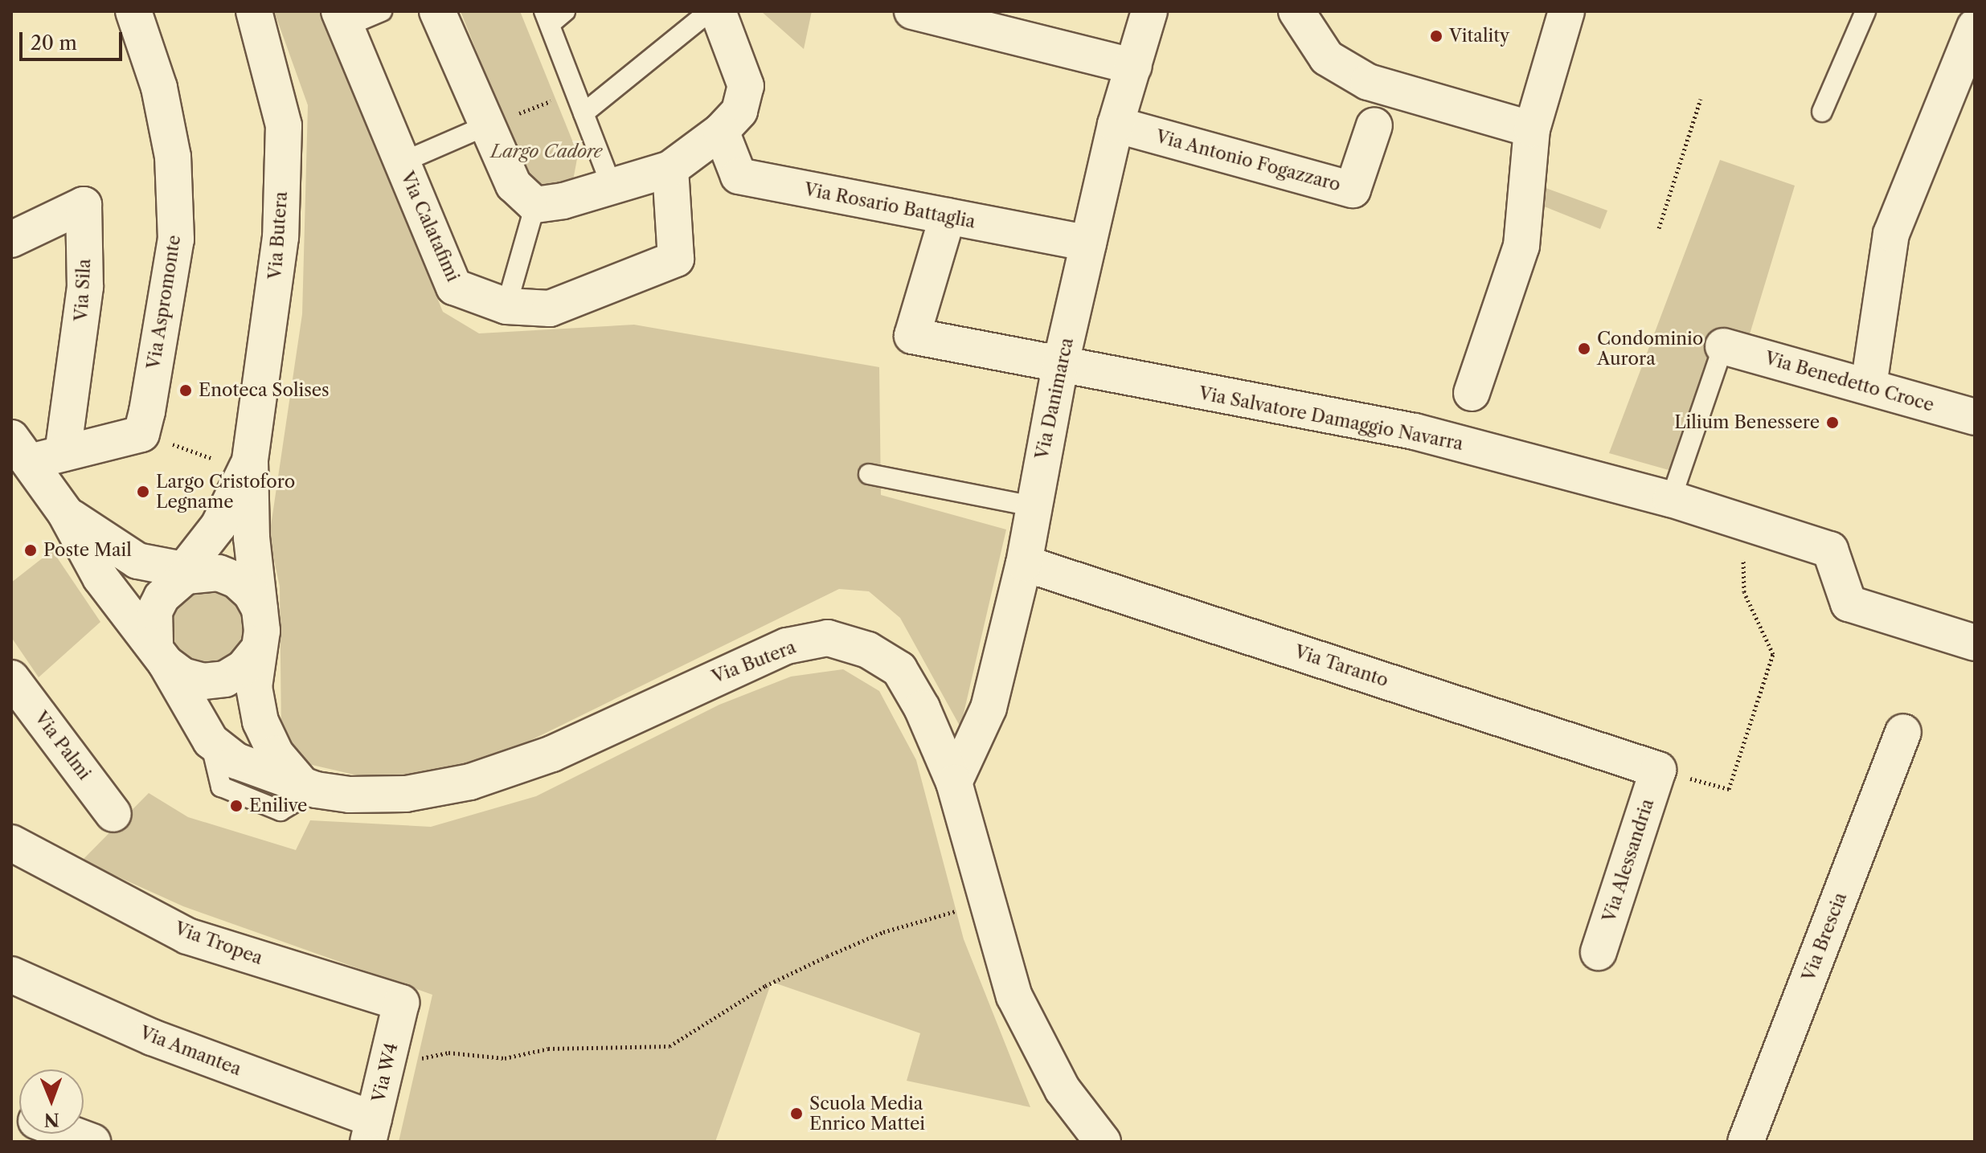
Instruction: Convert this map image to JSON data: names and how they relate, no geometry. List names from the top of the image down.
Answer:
{
  "streets": {
    "street": [
      "Via Antonio Fogazzaro",
      "Via Rosario Battaglia",
      "Via Calatafimi",
      "Via Butera",
      "Via Sila",
      "Via Aspromonte",
      "Via Benedetto Croce",
      "Via Danimarca",
      "Via Salvatore Damaggio Navarra",
      "Via Taranto",
      "Via Palmi",
      "Via Alessandria",
      "Via Brescia",
      "Via Tropea",
      "Via Amantea",
      "Via W4"
    ]
  },
  "crossings": [
    ["Via Antonio Fogazzaro", "Via Danimarca"],
    ["Via Rosario Battaglia", "Via Danimarca"],
    ["Via Rosario Battaglia", "Via Salvatore Damaggio Navarra"],
    ["Via Butera", "Via Danimarca"],
    ["Via Danimarca", "Via Salvatore Damaggio Navarra"],
    ["Via Danimarca", "Via Taranto"],
    ["Via Taranto", "Via Alessandria"],
    ["Via Tropea", "Via W4"],
    ["Via Amantea", "Via W4"]
  ],
  "parks": ["Largo Cadore"],
  "places": [
    "Vitality",
    "Condominio Aurora",
    "Enoteca Solises",
    "Lilium Benessere",
    "Largo Cristoforo Legname",
    "Poste Mail",
    "Enilive",
    "Scuola Media Enrico Mattei"
  ],
  "scale_bar": "20 m",
  "north": "bottom"
}
